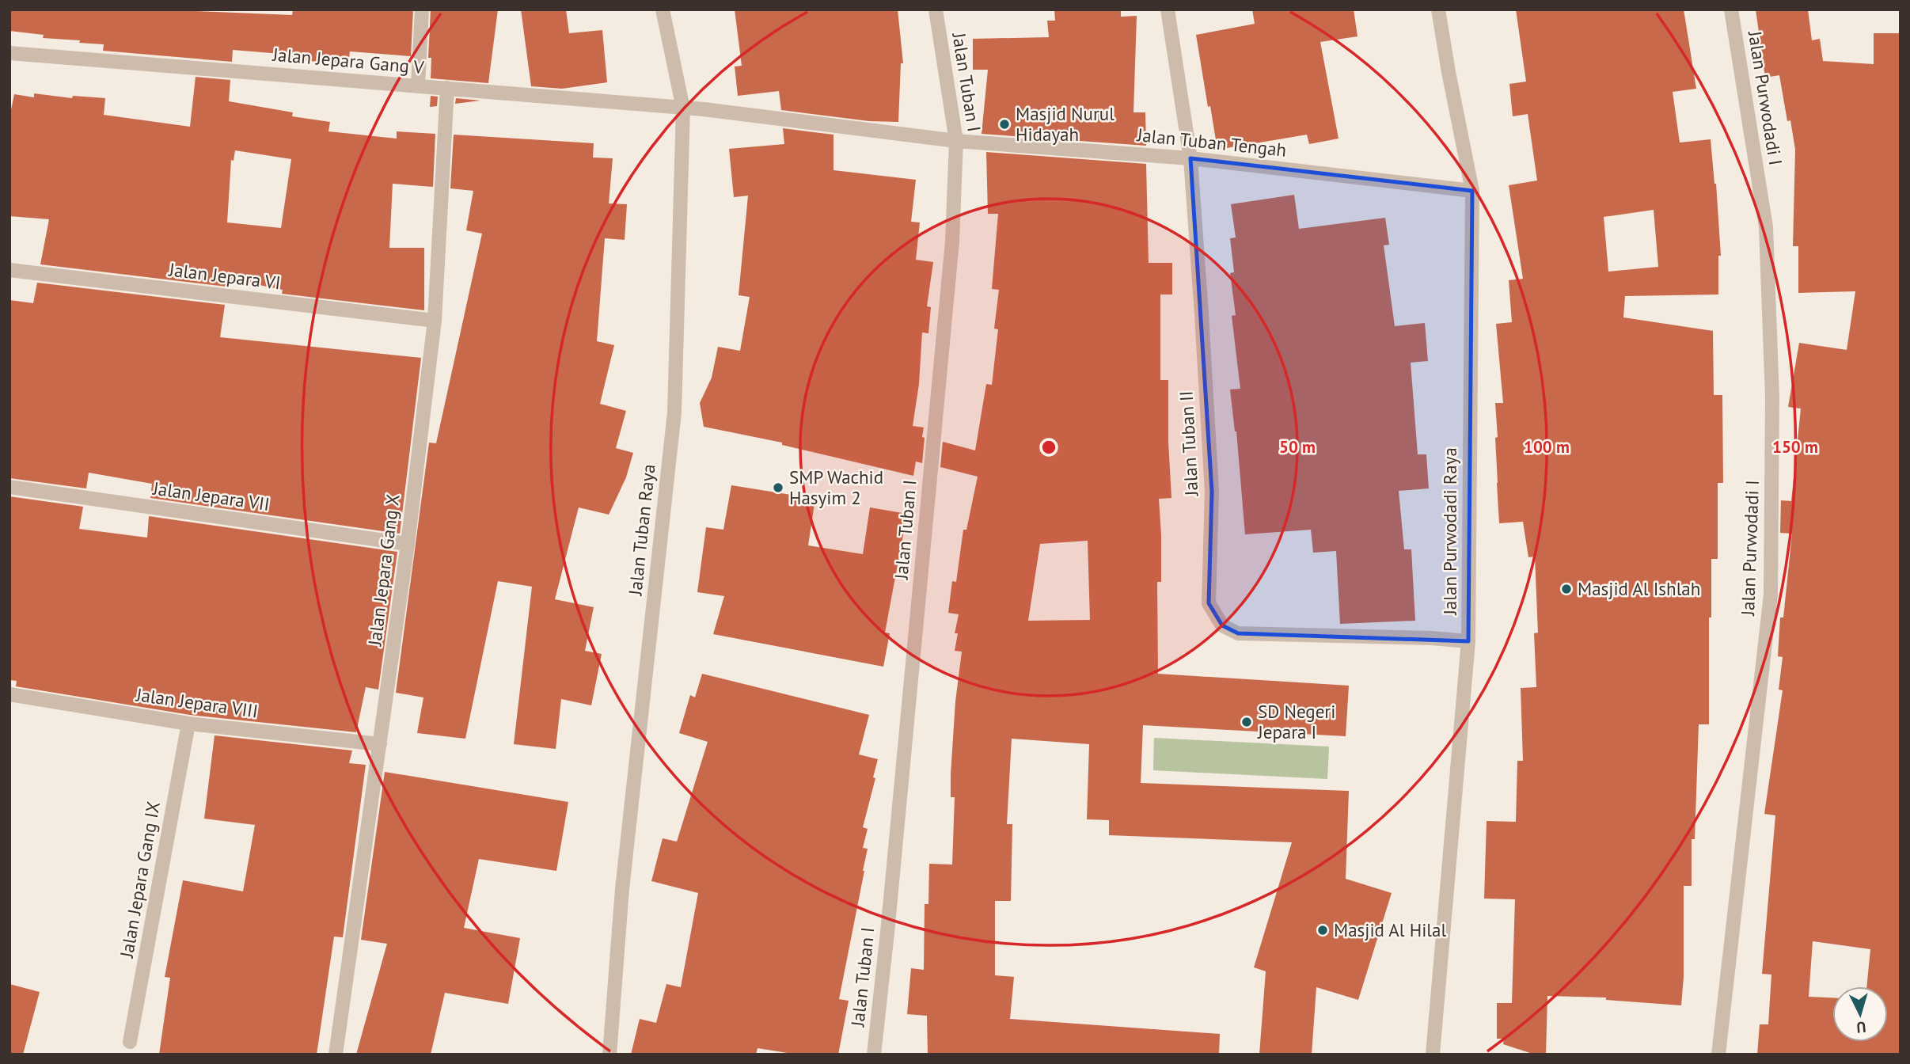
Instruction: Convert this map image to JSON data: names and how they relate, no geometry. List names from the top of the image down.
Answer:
{
  "streets": {
    "street": [
      "Jalan Jepara Gang V",
      "Jalan Tuban I",
      "Jalan Purwodadi I",
      "Jalan Tuban Tengah",
      "Jalan Jepara VI",
      "Jalan Tuban II",
      "Jalan Jepara VII",
      "Jalan Tuban Raya",
      "Jalan Purwodadi Raya",
      "Jalan Jepara Gang X",
      "Jalan Jepara VIII",
      "Jalan Jepara Gang IX"
    ]
  },
  "crossings": [
    ["Jalan Jepara Gang V", "Jalan Tuban Tengah"],
    ["Jalan Jepara Gang V", "Jalan Tuban Raya"],
    ["Jalan Jepara Gang V", "Jalan Jepara Gang X"],
    ["Jalan Tuban I", "Jalan Tuban Tengah"],
    ["Jalan Tuban Tengah", "Jalan Tuban II"],
    ["Jalan Tuban Tengah", "Jalan Tuban Raya"],
    ["Jalan Tuban Tengah", "Jalan Purwodadi Raya"],
    ["Jalan Jepara VI", "Jalan Jepara Gang X"],
    ["Jalan Tuban II", "Jalan Purwodadi Raya"],
    ["Jalan Jepara VII", "Jalan Jepara Gang X"],
    ["Jalan Jepara Gang X", "Jalan Jepara VIII"],
    ["Jalan Jepara VIII", "Jalan Jepara Gang IX"]
  ],
  "places": [
    "Masjid Nurul Hidayah",
    "SMP Wachid Hasyim 2",
    "Masjid Al Ishlah",
    "SD Negeri Jepara I",
    "Masjid Al Hilal"
  ],
  "north": "bottom",
  "rings": ["50 m", "100 m", "150 m"]
}
